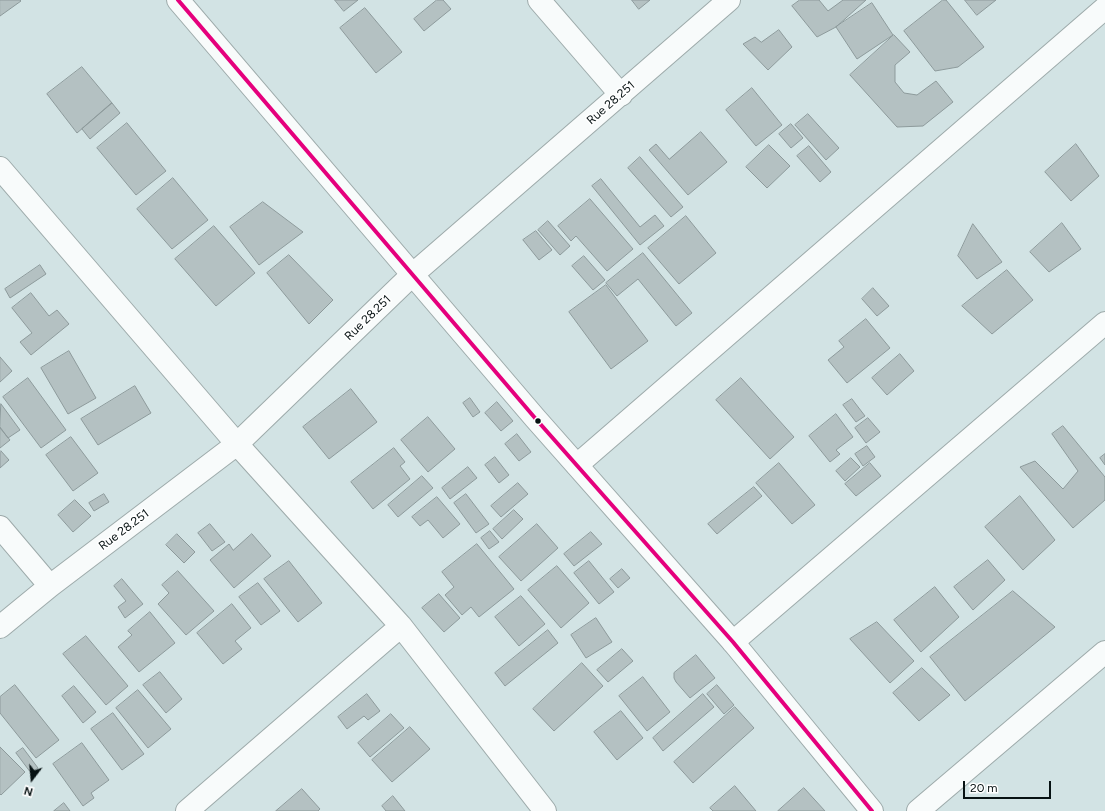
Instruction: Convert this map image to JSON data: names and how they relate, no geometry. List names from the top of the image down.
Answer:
{
  "streets": {
    "street": ["Rue 28.251"]
  },
  "scale_bar": "20 m",
  "north": "bottom"
}
